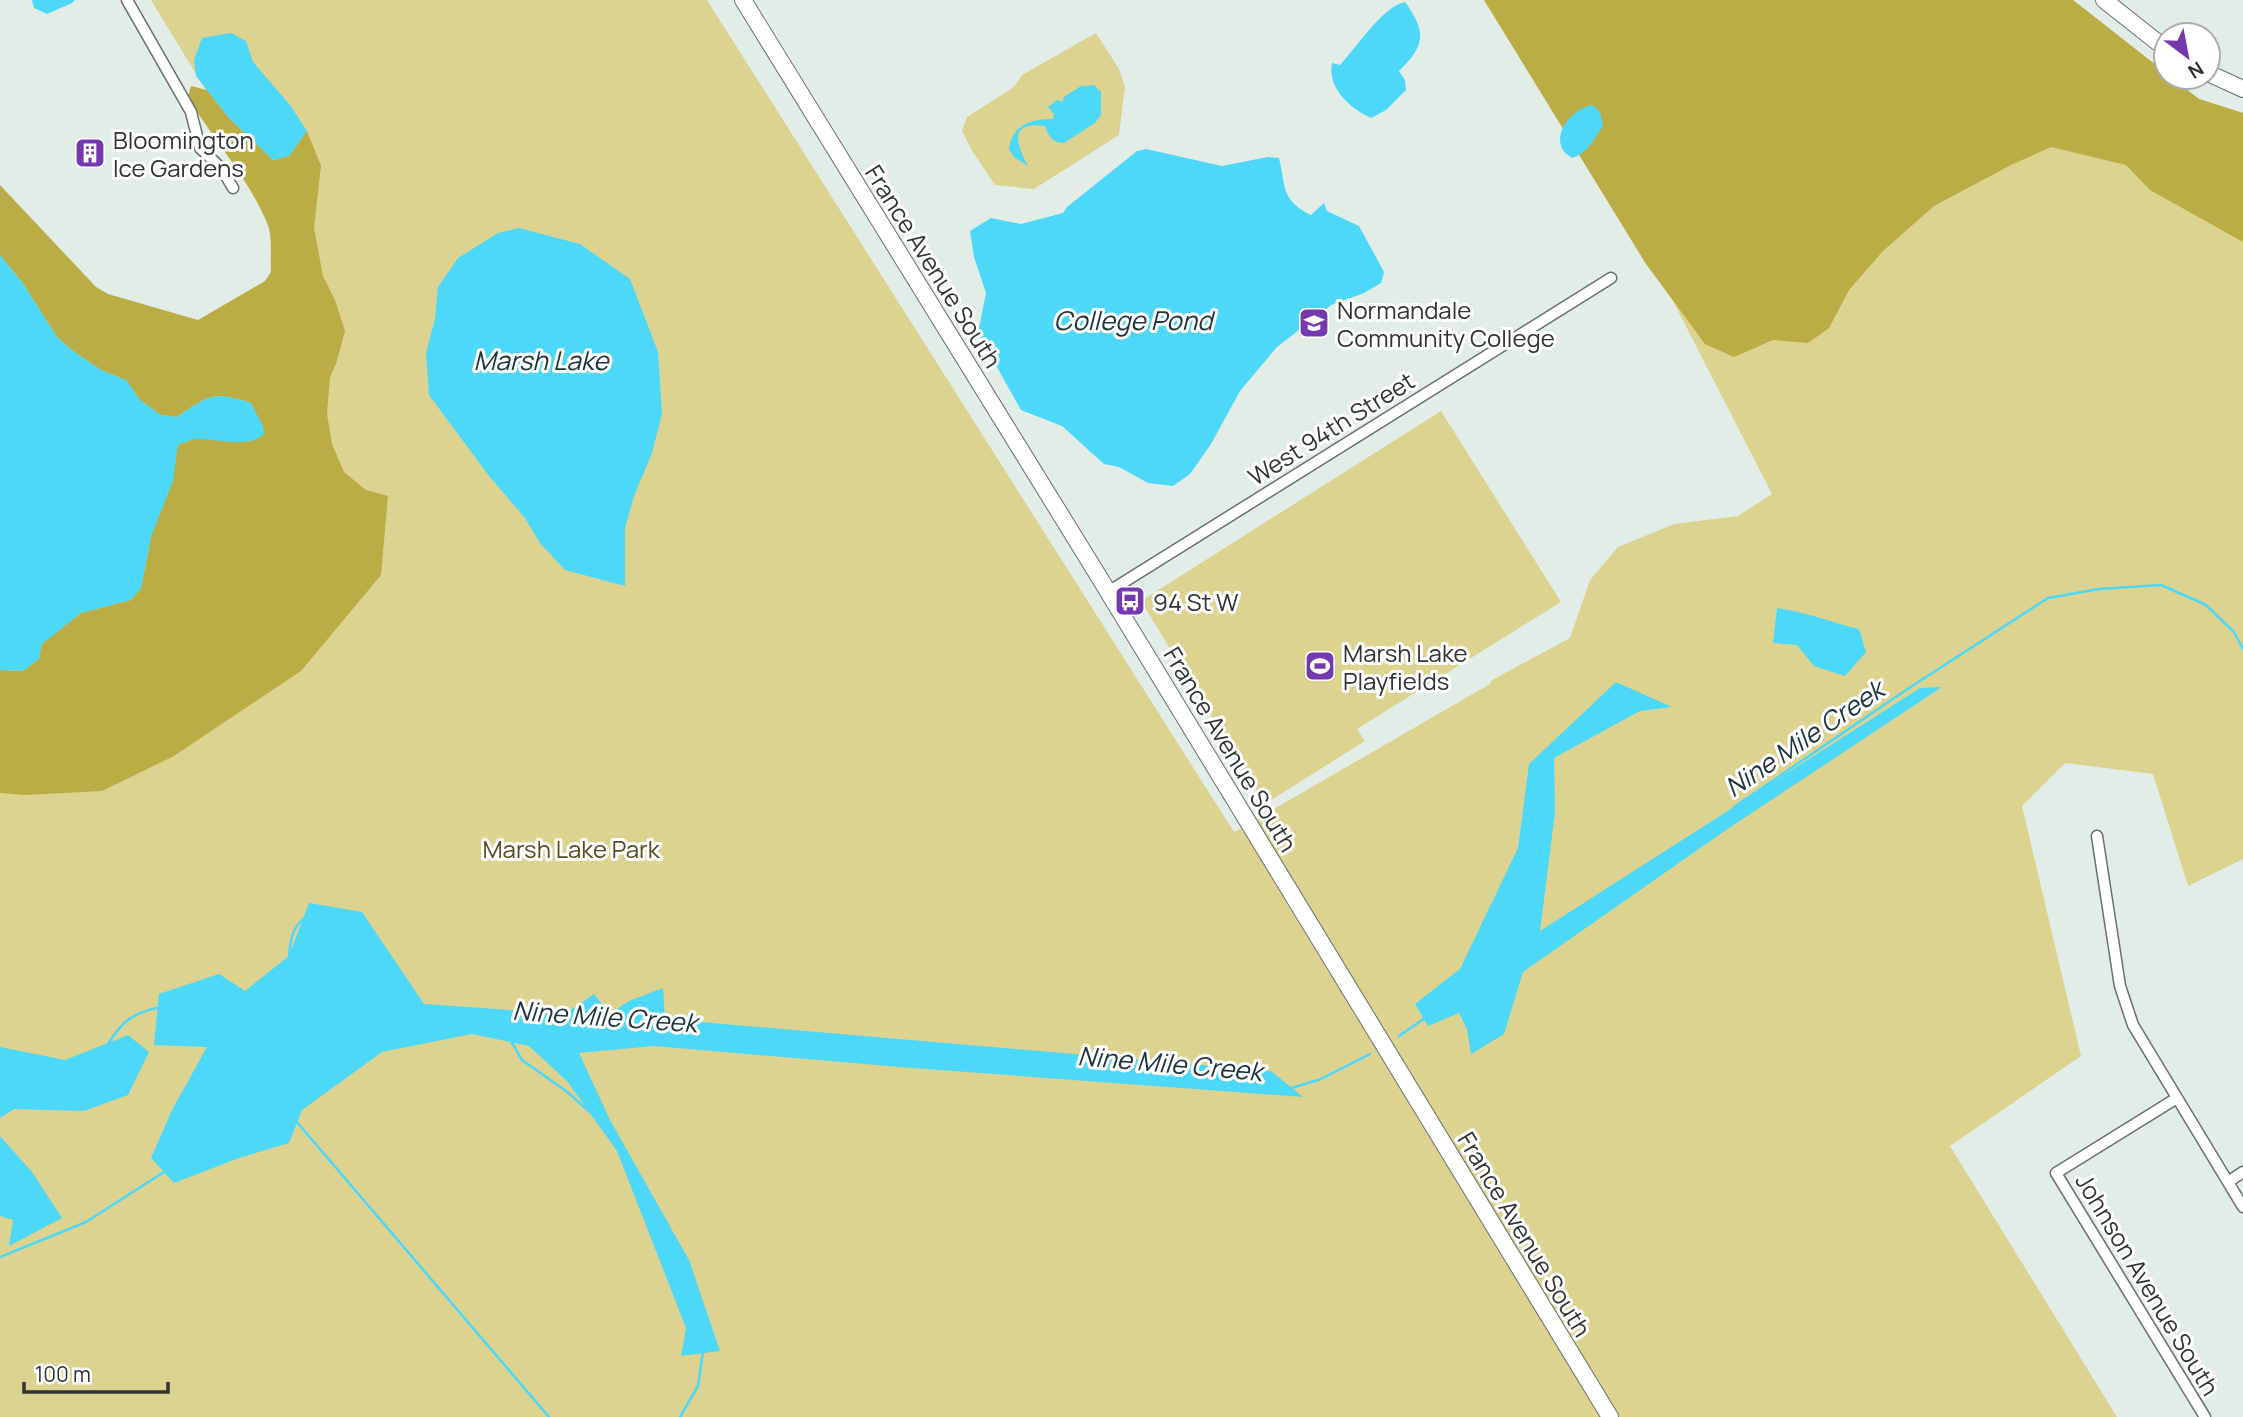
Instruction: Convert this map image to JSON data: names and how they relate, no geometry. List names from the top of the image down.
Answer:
{
  "streets": {
    "main road": ["France Avenue South"],
    "street": ["West 94th Street", "Johnson Avenue South"]
  },
  "crossings": [
    ["France Avenue South", "West 94th Street"]
  ],
  "water": ["College Pond", "Marsh Lake", "Nine Mile Creek"],
  "parks": ["Marsh Lake Park"],
  "places": {
    "building": ["Bloomington Ice Gardens"],
    "school or university": ["Normandale Community College"],
    "bus stop": ["94 St W"],
    "sports": ["Marsh Lake Playfields"]
  },
  "scale_bar": "100 m",
  "north": "bottom right"
}
